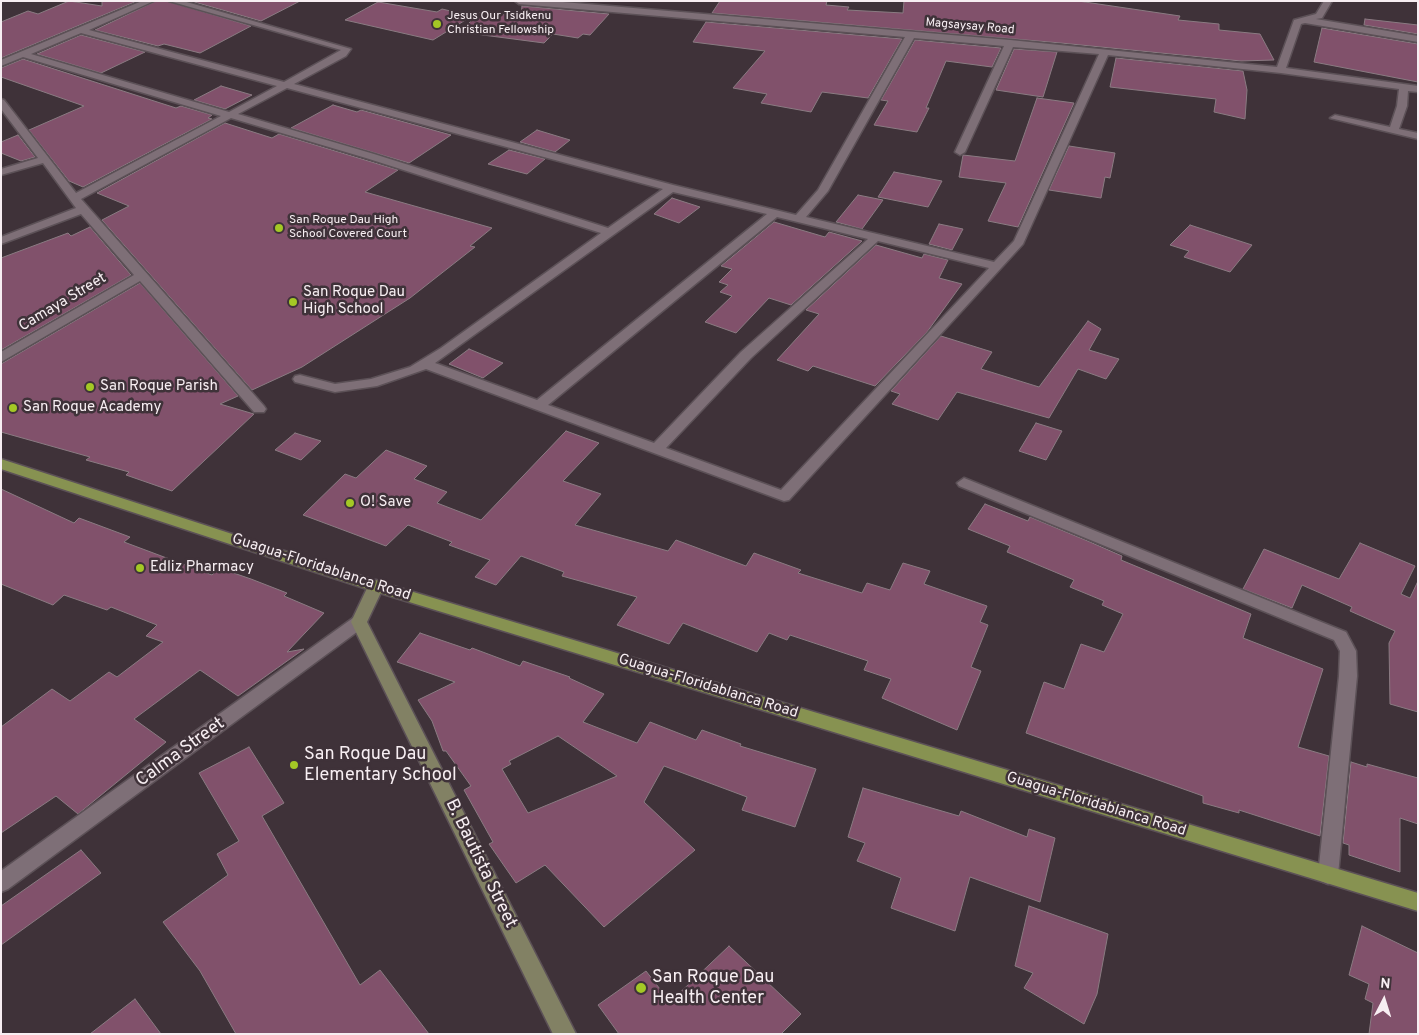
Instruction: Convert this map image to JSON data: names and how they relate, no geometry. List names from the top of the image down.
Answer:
{
  "streets": {
    "main road": ["Guagua-Floridablanca Road"],
    "street": [
      "Magsaysay Road",
      "Camaya Street",
      "Calma Street",
      "B. Bautista Street"
    ]
  },
  "crossings": [
    ["Calma Street", "B. Bautista Street"]
  ],
  "places": [
    "Jesus Our Tsidkenu Christian Fellowship",
    "San Roque Dau High School Covered Court",
    "San Roque Dau High School",
    "San Roque Parish",
    "San Roque Academy",
    "O! Save",
    "Edliz Pharmacy",
    "San Roque Dau Elementary School",
    "San Roque Dau Health Center"
  ],
  "north": "top"
}
